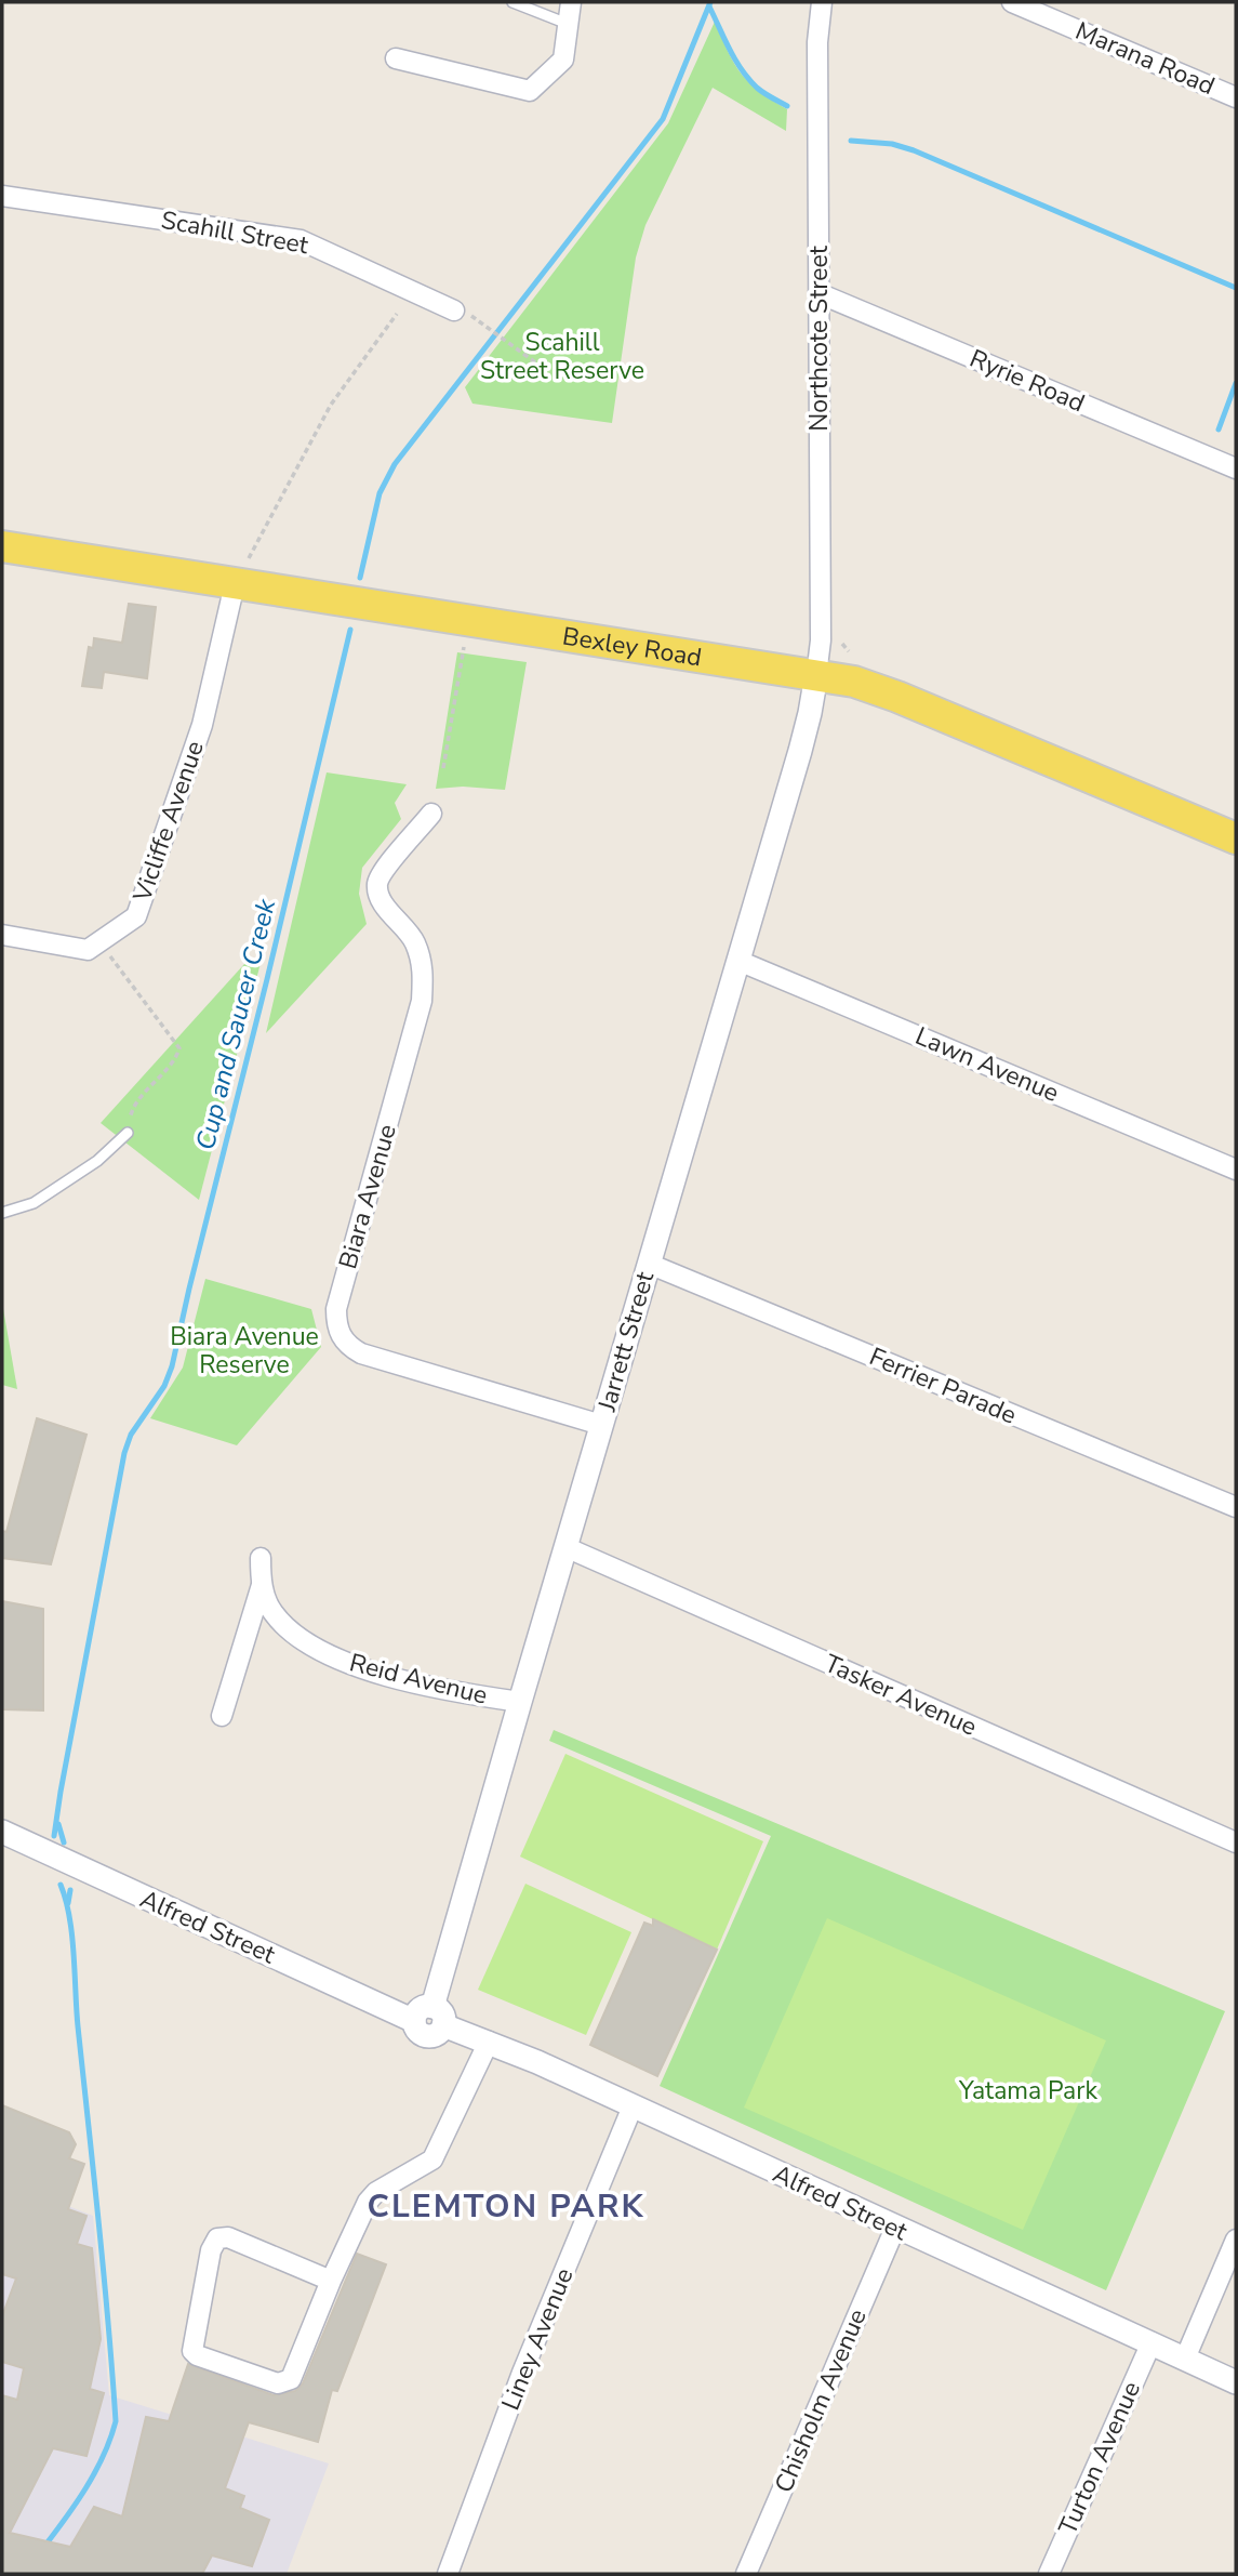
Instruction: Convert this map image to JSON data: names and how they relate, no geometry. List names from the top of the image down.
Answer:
{
  "streets": {
    "main road": ["Bexley Road"],
    "street": [
      "Marana Road",
      "Scahill Street",
      "Northcote Street",
      "Ryrie Road",
      "Vicliffe Avenue",
      "Lawn Avenue",
      "Biara Avenue",
      "Jarrett Street",
      "Ferrier Parade",
      "Reid Avenue",
      "Tasker Avenue",
      "Alfred Street",
      "Liney Avenue",
      "Chisholm Avenue",
      "Turton Avenue"
    ]
  },
  "crossings": [
    ["Northcote Street", "Ryrie Road"],
    ["Northcote Street", "Bexley Road"],
    ["Northcote Street", "Jarrett Street"],
    ["Bexley Road", "Vicliffe Avenue"],
    ["Bexley Road", "Jarrett Street"],
    ["Lawn Avenue", "Jarrett Street"],
    ["Biara Avenue", "Jarrett Street"],
    ["Jarrett Street", "Ferrier Parade"],
    ["Jarrett Street", "Reid Avenue"],
    ["Jarrett Street", "Tasker Avenue"],
    ["Jarrett Street", "Alfred Street"],
    ["Alfred Street", "Liney Avenue"],
    ["Alfred Street", "Chisholm Avenue"],
    ["Alfred Street", "Turton Avenue"]
  ],
  "districts": ["CLEMTON PARK"],
  "water": ["Cup and Saucer Creek"],
  "parks": ["Scahill Street Reserve", "Biara Avenue Reserve", "Yatama Park"]
}
